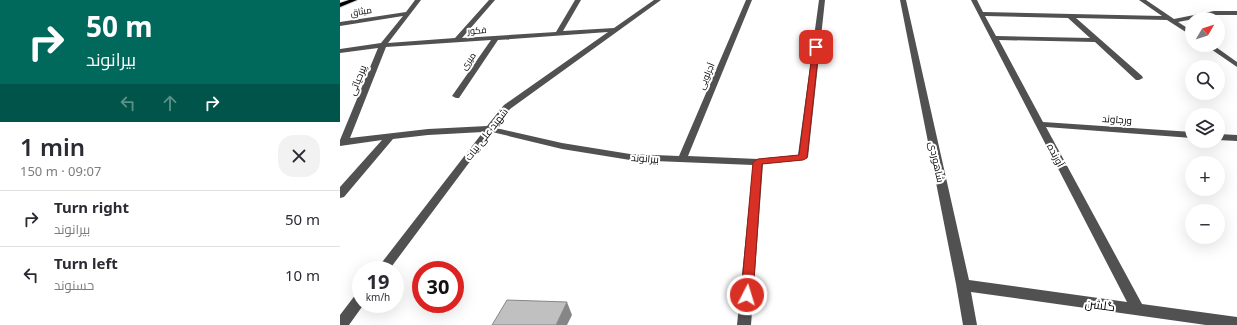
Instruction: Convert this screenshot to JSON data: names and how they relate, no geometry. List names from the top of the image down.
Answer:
{
  "streets": {
    "street": [
      "میثاق",
      "فکور",
      "میری",
      "آجرلویی",
      "پیرحیاتی",
      "ورجاوند",
      "شهید علی بیات",
      "آورنده",
      "بیرانوند",
      "شاهوردی",
      "گلشن"
    ]
  },
  "crossings": [
    ["میثاق", "پیرحیاتی"],
    ["فکور", "میری"],
    ["فکور", "پیرحیاتی"],
    ["فکور", "شهید علی بیات"],
    ["آجرلویی", "بیرانوند"],
    ["پیرحیاتی", "بیرانوند"],
    ["ورجاوند", "آورنده"],
    ["شهید علی بیات", "بیرانوند"],
    ["آورنده", "گلشن"],
    ["شاهوردی", "گلشن"]
  ],
  "north": "top right",
  "page": {
    "turn": ["50 m", "بیرانوند"],
    "map_buttons": ["+", "−"],
    "heading": ["1 min", "150 m · 09:07"],
    "list": [
      {
        "name": "Turn right",
        "note": "بیرانوند",
        "value": "50 m"
      },
      {
        "name": "Turn left",
        "note": "حسنوند",
        "value": "10 m"
      }
    ],
    "speed": "19 km/h",
    "limit": "30"
  }
}
